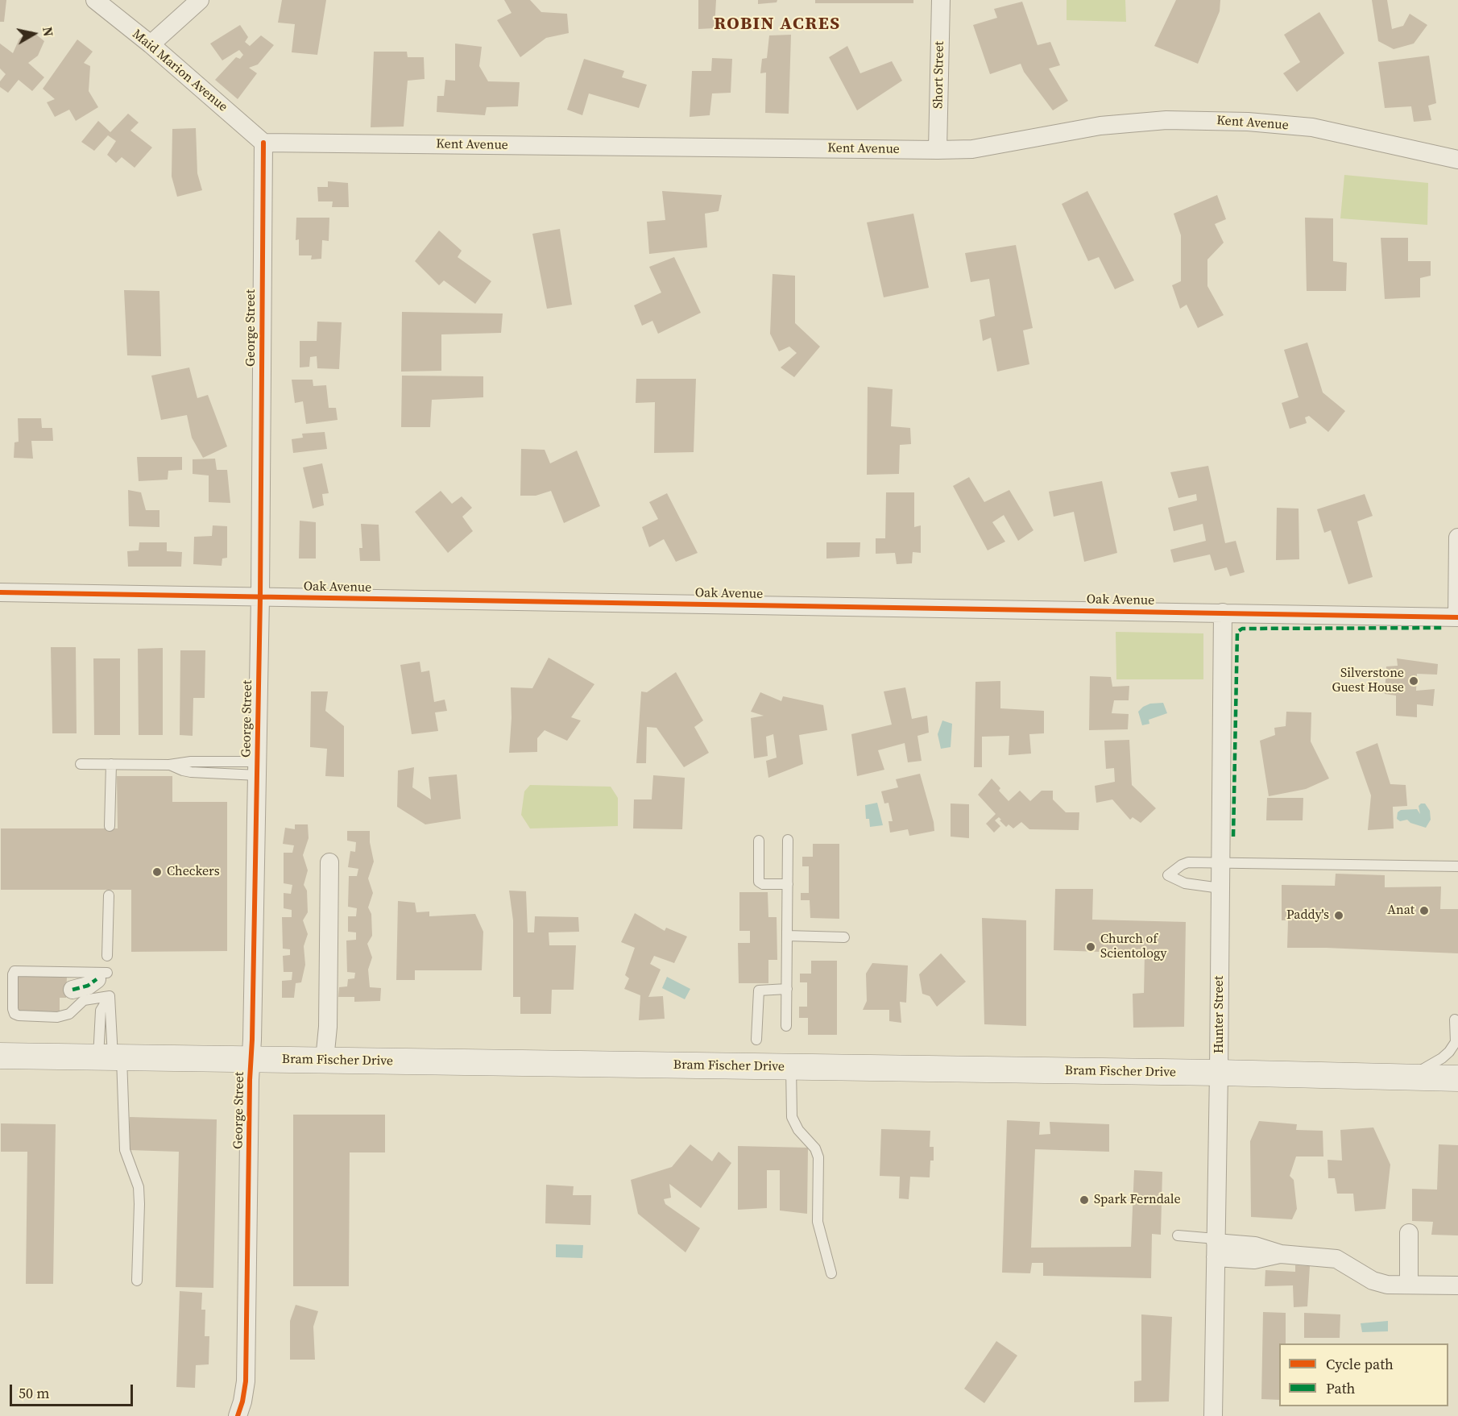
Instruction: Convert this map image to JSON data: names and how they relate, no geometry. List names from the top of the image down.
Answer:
{
  "streets": {
    "main road": ["Bram Fischer Drive"],
    "street": [
      "Maid Marion Avenue",
      "Short Street",
      "Kent Avenue",
      "George Street",
      "Oak Avenue",
      "Hunter Street"
    ]
  },
  "crossings": [
    ["Maid Marion Avenue", "Kent Avenue"],
    ["Maid Marion Avenue", "George Street"],
    ["Short Street", "Kent Avenue"],
    ["Kent Avenue", "George Street"],
    ["George Street", "Oak Avenue"],
    ["George Street", "Bram Fischer Drive"],
    ["Oak Avenue", "Hunter Street"],
    ["Hunter Street", "Bram Fischer Drive"]
  ],
  "districts": ["ROBIN ACRES"],
  "places": [
    "Silverstone Guest House",
    "Checkers",
    "Anat",
    "Paddy's",
    "Church of Scientology",
    "Spark Ferndale"
  ],
  "legend": ["Cycle path", "Path"],
  "scale_bar": "50 m",
  "north": "right"
}
